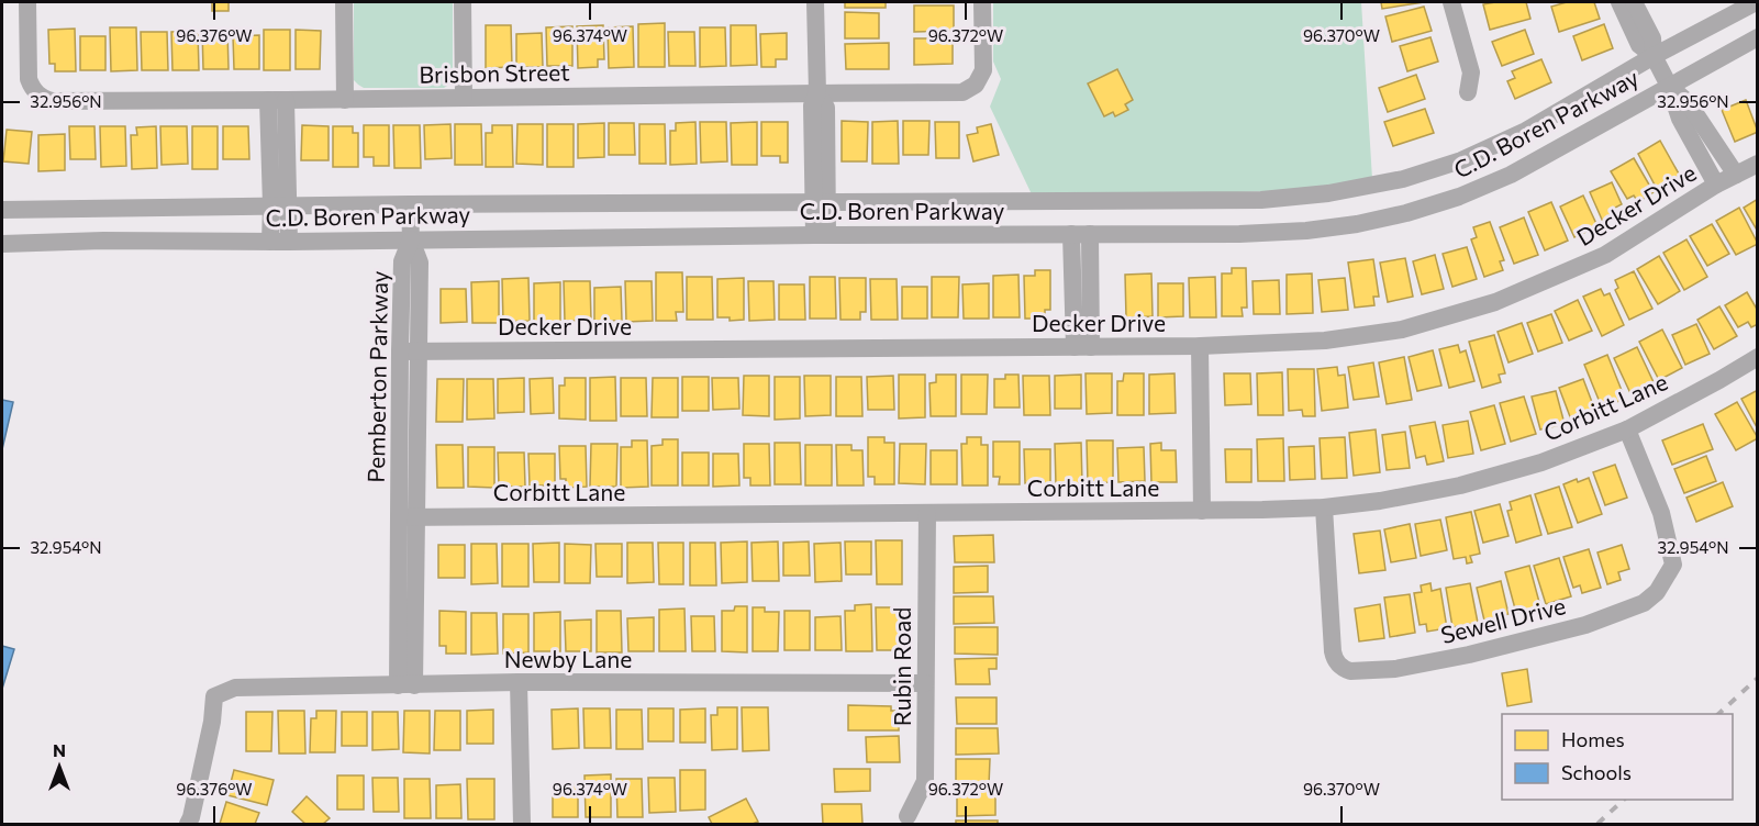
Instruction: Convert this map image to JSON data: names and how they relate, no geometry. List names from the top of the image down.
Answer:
{
  "streets": {
    "street": [
      "Brisbon Street",
      "C.D. Boren Parkway",
      "Decker Drive",
      "Pemberton Parkway",
      "Corbitt Lane",
      "Sewell Drive",
      "Newby Lane",
      "Rubin Road"
    ]
  },
  "crossings": [
    ["C.D. Boren Parkway", "Pemberton Parkway"],
    ["Decker Drive", "Pemberton Parkway"],
    ["Pemberton Parkway", "Corbitt Lane"],
    ["Pemberton Parkway", "Newby Lane"],
    ["Corbitt Lane", "Sewell Drive"],
    ["Corbitt Lane", "Rubin Road"],
    ["Newby Lane", "Rubin Road"]
  ],
  "legend": ["Homes", "Schools"],
  "north": "top",
  "coordinates": [
    "96.376°W",
    "96.374°W",
    "96.372°W",
    "96.370°W",
    "32.956°N",
    "32.954°N"
  ]
}
